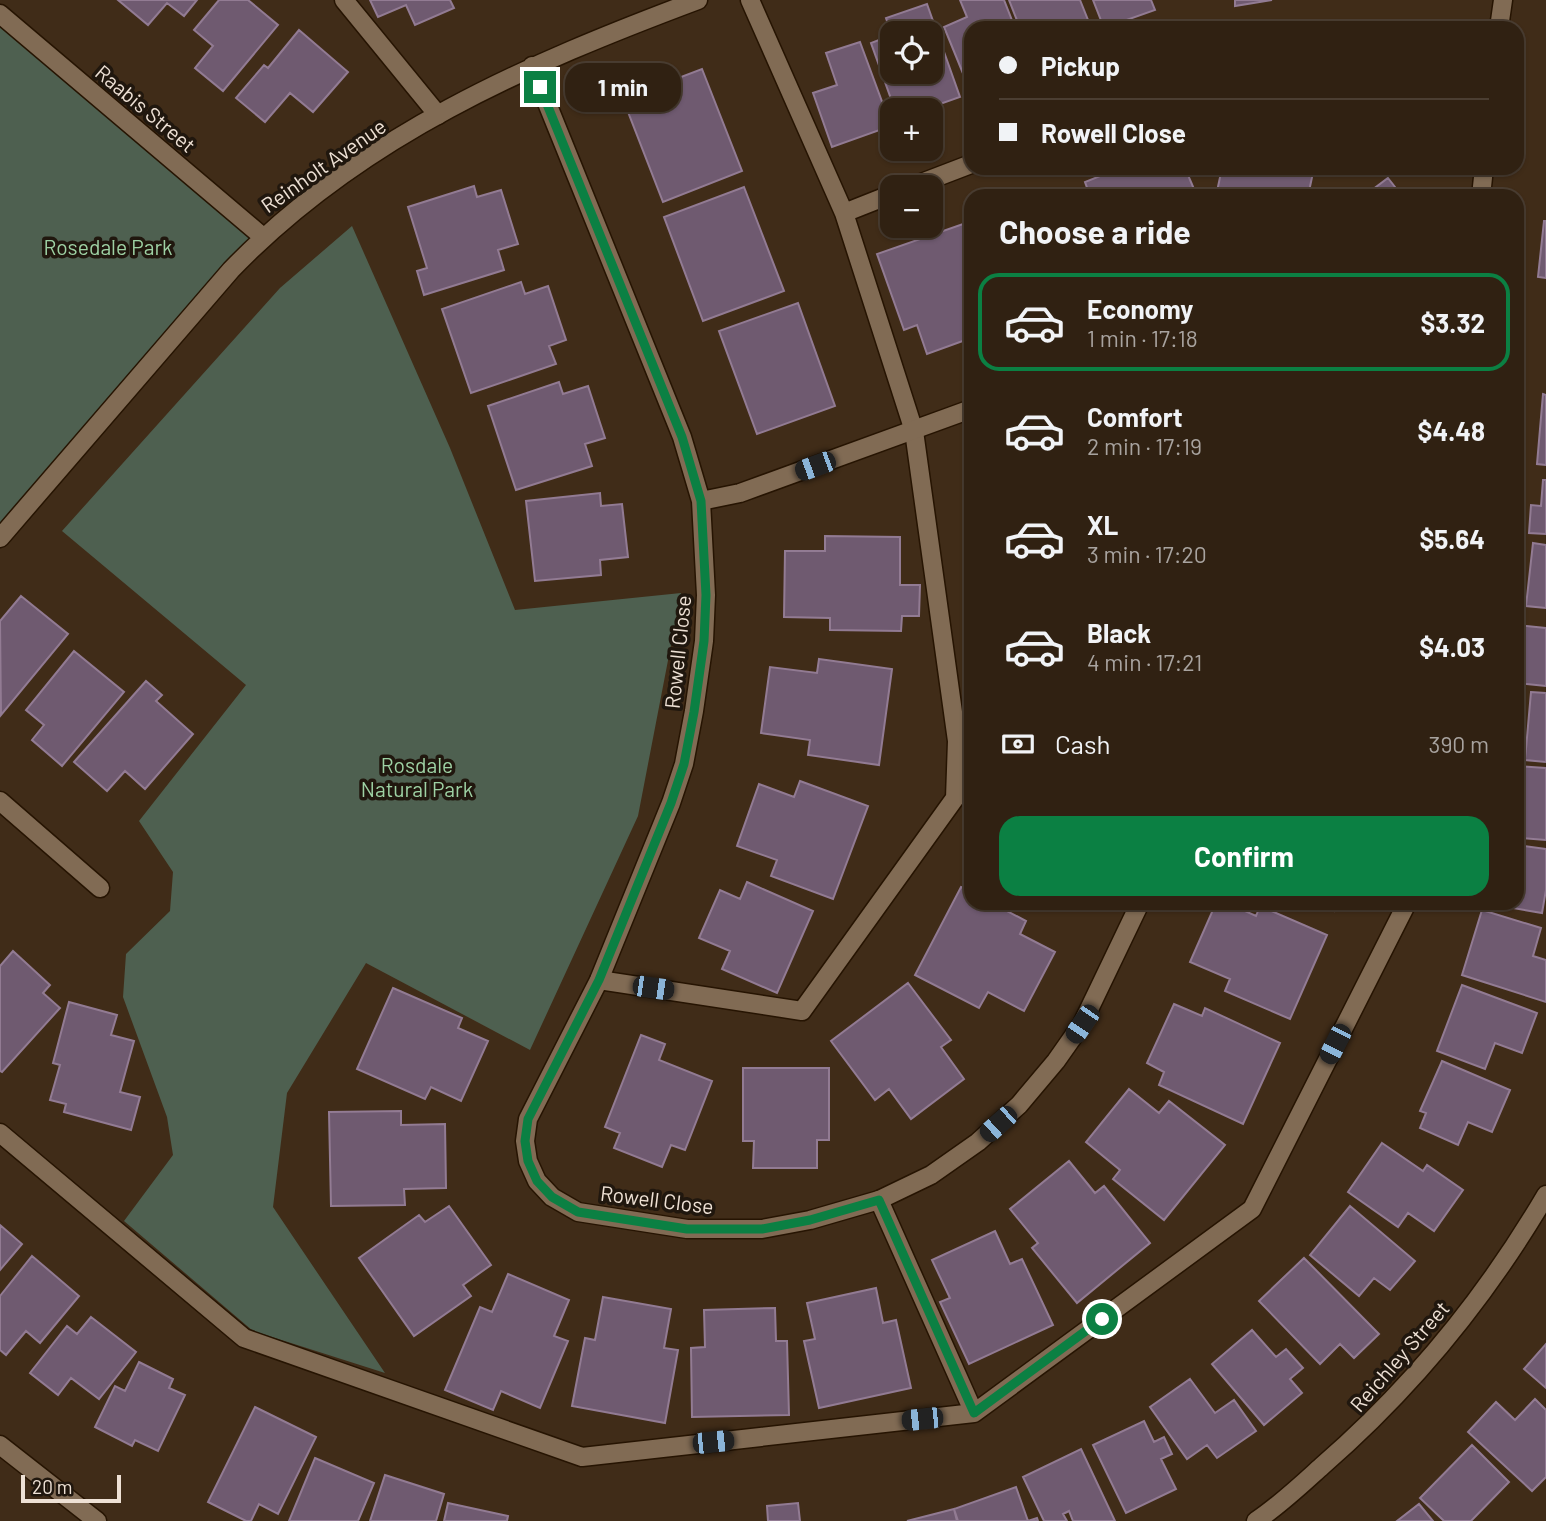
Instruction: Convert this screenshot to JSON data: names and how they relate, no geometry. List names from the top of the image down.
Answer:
{
  "streets": {
    "street": [
      "Raabis Street",
      "Reinholt Avenue",
      "Rowell Close",
      "Reichley Street"
    ]
  },
  "crossings": [
    ["Raabis Street", "Reinholt Avenue"],
    ["Reinholt Avenue", "Rowell Close"]
  ],
  "parks": ["Rosedale Park", "Rosdale Natural Park"],
  "scale_bar": "20 m",
  "page": {
    "map_buttons": ["+", "−"],
    "banner": ["Pickup", "Rowell Close"],
    "bubble": "1 min",
    "heading": "Choose a ride",
    "list": [
      {
        "name": "Economy",
        "note": "1 min · 17:18",
        "value": "$3.32"
      },
      {
        "name": "Comfort",
        "note": "2 min · 17:19",
        "value": "$4.48"
      },
      {
        "name": "XL",
        "note": "3 min · 17:20",
        "value": "$5.64"
      },
      {
        "name": "Black",
        "note": "4 min · 17:21",
        "value": "$4.03"
      }
    ],
    "pay": ["Cash", "390 m"],
    "buttons": "Confirm",
    "scale": "20 m"
  }
}
